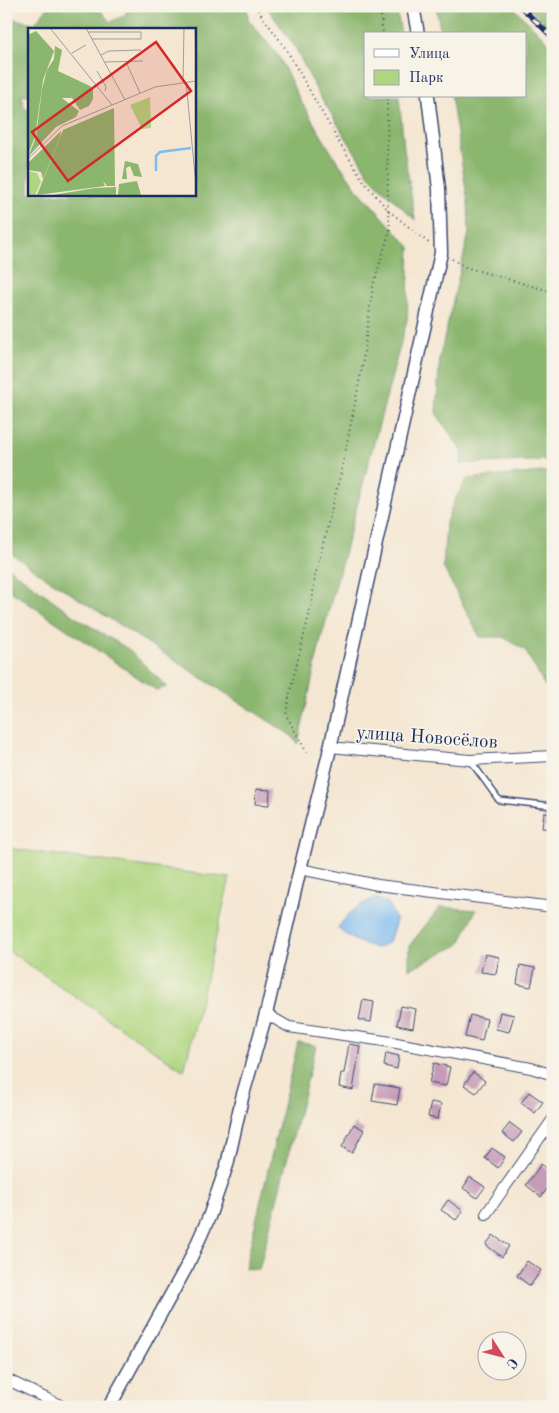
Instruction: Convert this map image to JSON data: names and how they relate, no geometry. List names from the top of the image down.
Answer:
{
  "streets": {
    "street": ["улица Новосёлов"]
  },
  "legend": ["Улица", "Парк"],
  "north": "bottom right"
}
